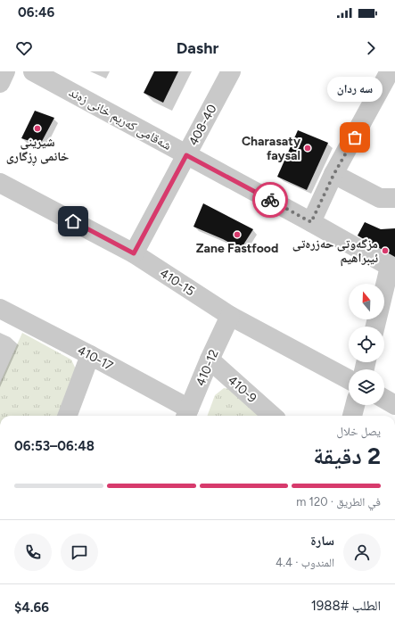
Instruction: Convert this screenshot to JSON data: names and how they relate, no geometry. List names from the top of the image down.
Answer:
{
  "streets": {
    "street": [
      "شەقامی کەریم خانی زەند",
      "408-40",
      "410-15",
      "410-17",
      "410-12",
      "410-9"
    ]
  },
  "crossings": [
    ["شەقامی کەریم خانی زەند", "408-40"],
    ["408-40", "410-15"],
    ["410-15", "410-12"],
    ["410-17", "410-12"],
    ["410-12", "410-9"]
  ],
  "places": [
    "شیرینی خانمی ڕزگاری",
    "سه ردان",
    "Charasaty faysal",
    "Zane Fastfood",
    "مزگەوتی حەزرەتی ئیبراهیم"
  ],
  "north": "top",
  "page": {
    "status": "06:46",
    "header": "Dashr",
    "bubble": "سه ردان",
    "heading": ["2 دقيقة", "يصل خلال", "06:48–06:53"],
    "panel": [
      "سارة",
      "المندوب · 4.4",
      "الطلب #1988",
      "$4.66"
    ],
    "bar": "في الطريق · 120 m"
  }
}
